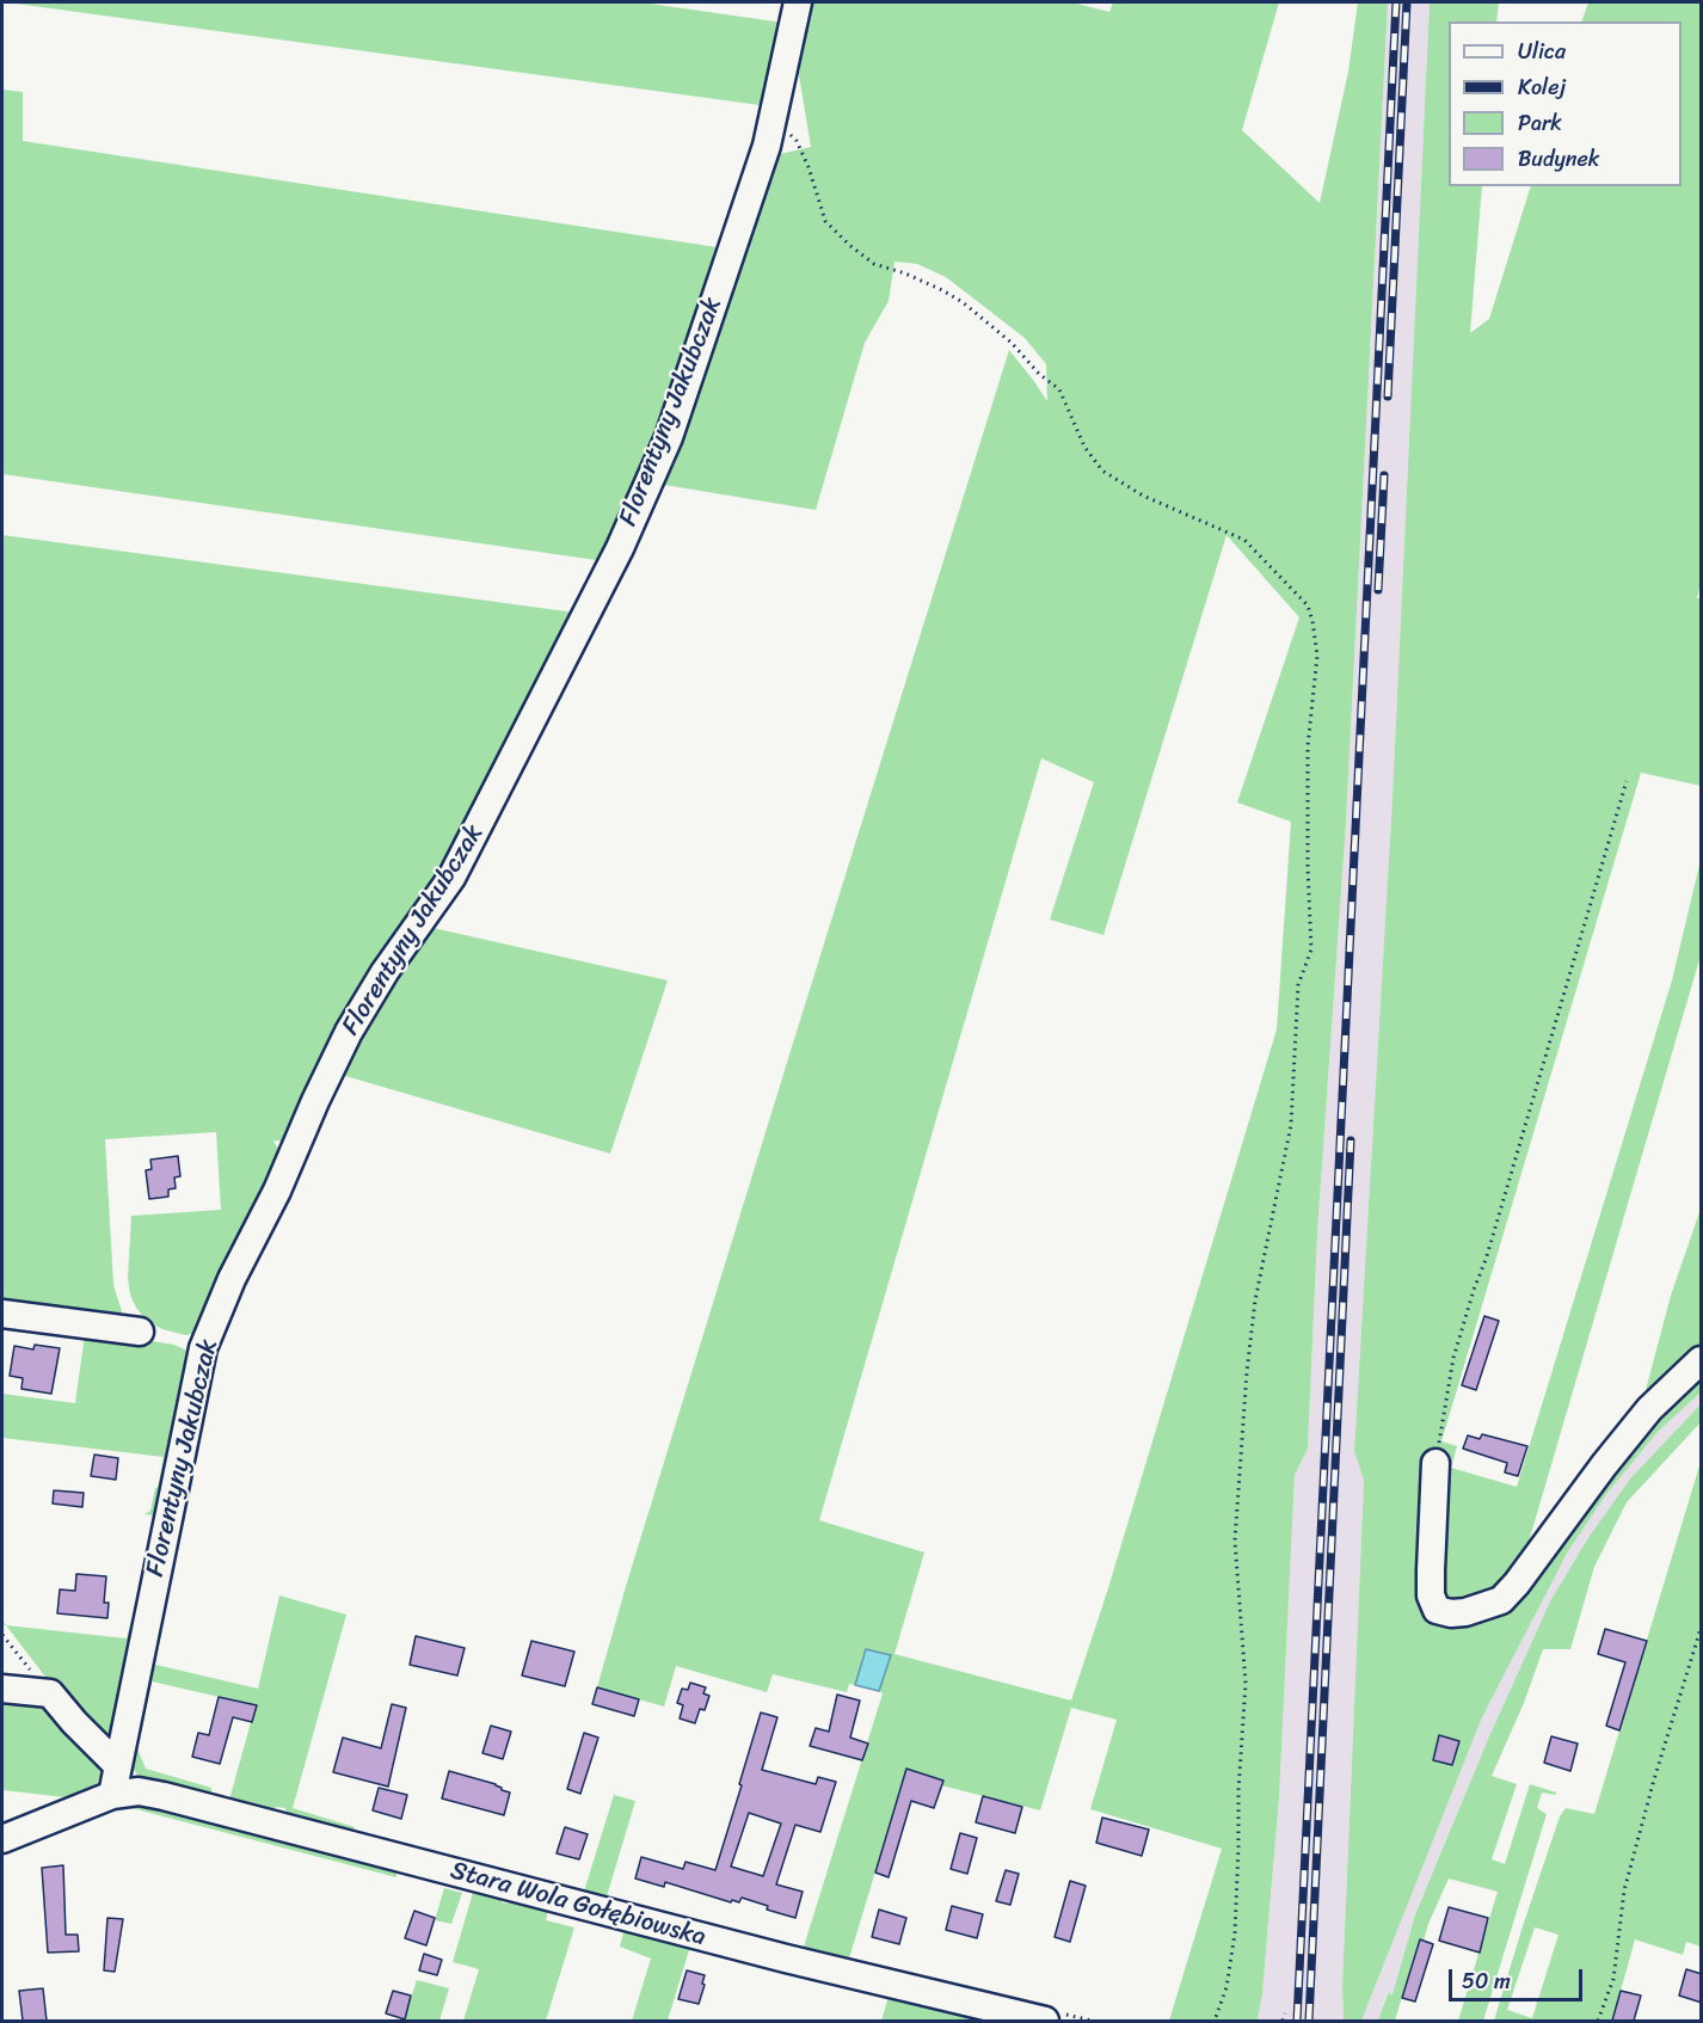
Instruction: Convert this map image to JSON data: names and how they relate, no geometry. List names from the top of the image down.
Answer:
{
  "streets": {
    "street": ["Florentyny Jakubczak", "Stara Wola Gołębiowska"]
  },
  "crossings": [
    ["Florentyny Jakubczak", "Stara Wola Gołębiowska"]
  ],
  "legend": [
    "Ulica",
    "Kolej",
    "Park",
    "Budynek"
  ],
  "scale_bar": "50 m"
}
